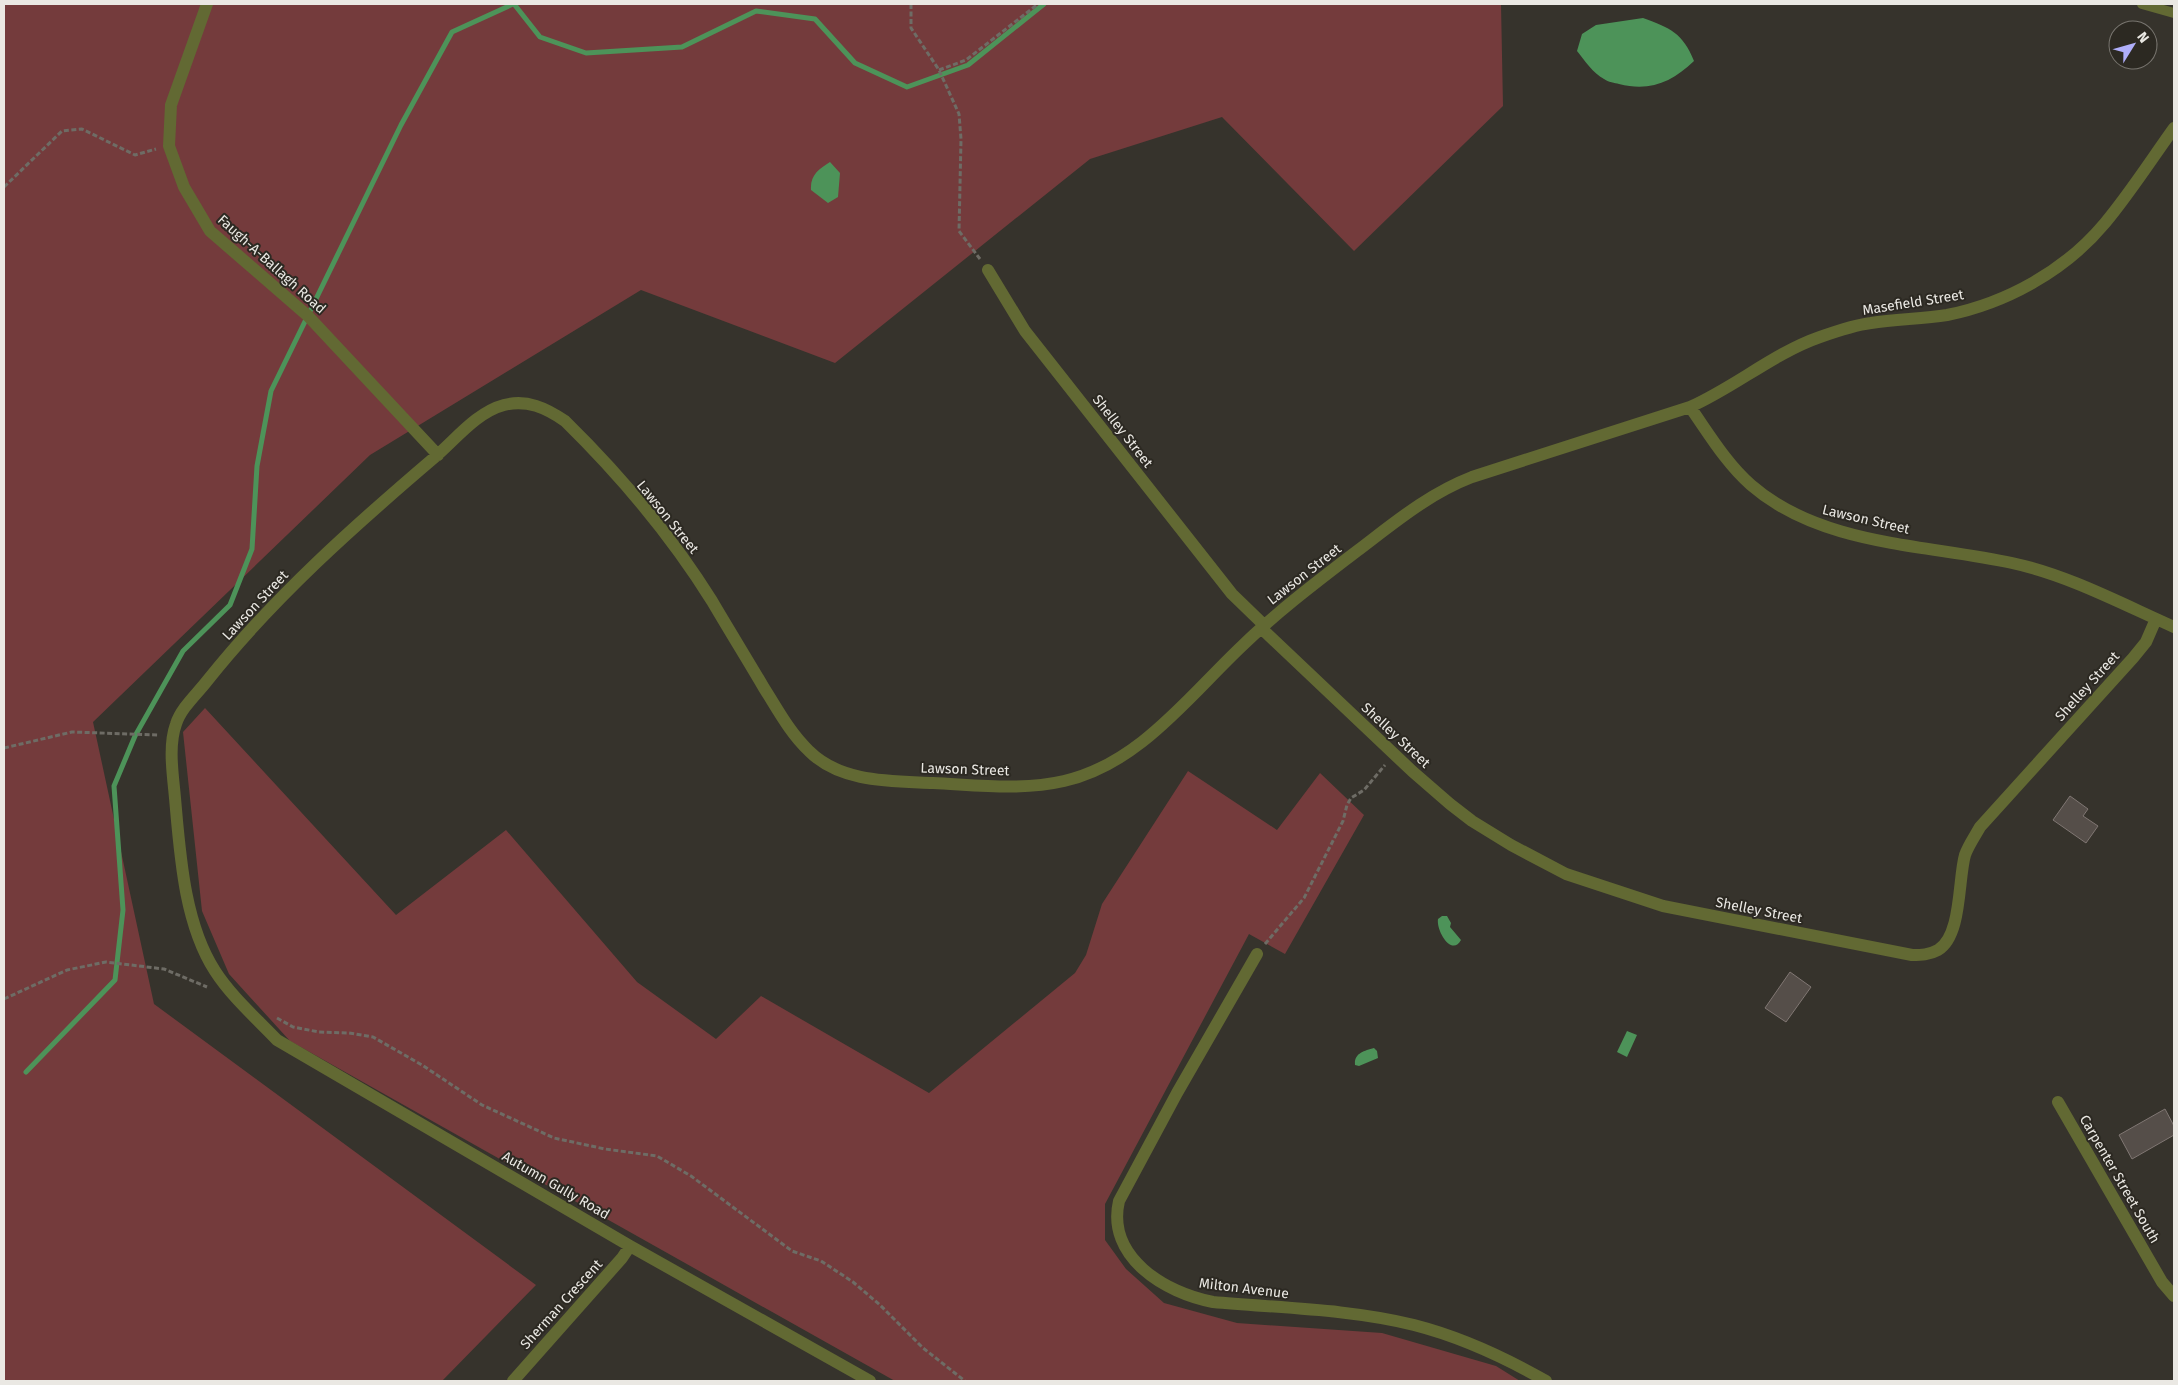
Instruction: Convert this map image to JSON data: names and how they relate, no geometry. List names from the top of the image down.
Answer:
{
  "streets": {
    "street": [
      "Faugh-A-Ballagh Road",
      "Masefield Street",
      "Shelley Street",
      "Lawson Street",
      "Carpenter Street South",
      "Autumn Gully Road",
      "Milton Avenue",
      "Sherman Crescent"
    ]
  },
  "crossings": [
    ["Faugh-A-Ballagh Road", "Lawson Street"],
    ["Masefield Street", "Lawson Street"],
    ["Shelley Street", "Lawson Street"],
    ["Lawson Street", "Autumn Gully Road"],
    ["Autumn Gully Road", "Sherman Crescent"]
  ],
  "north": "top right"
}
